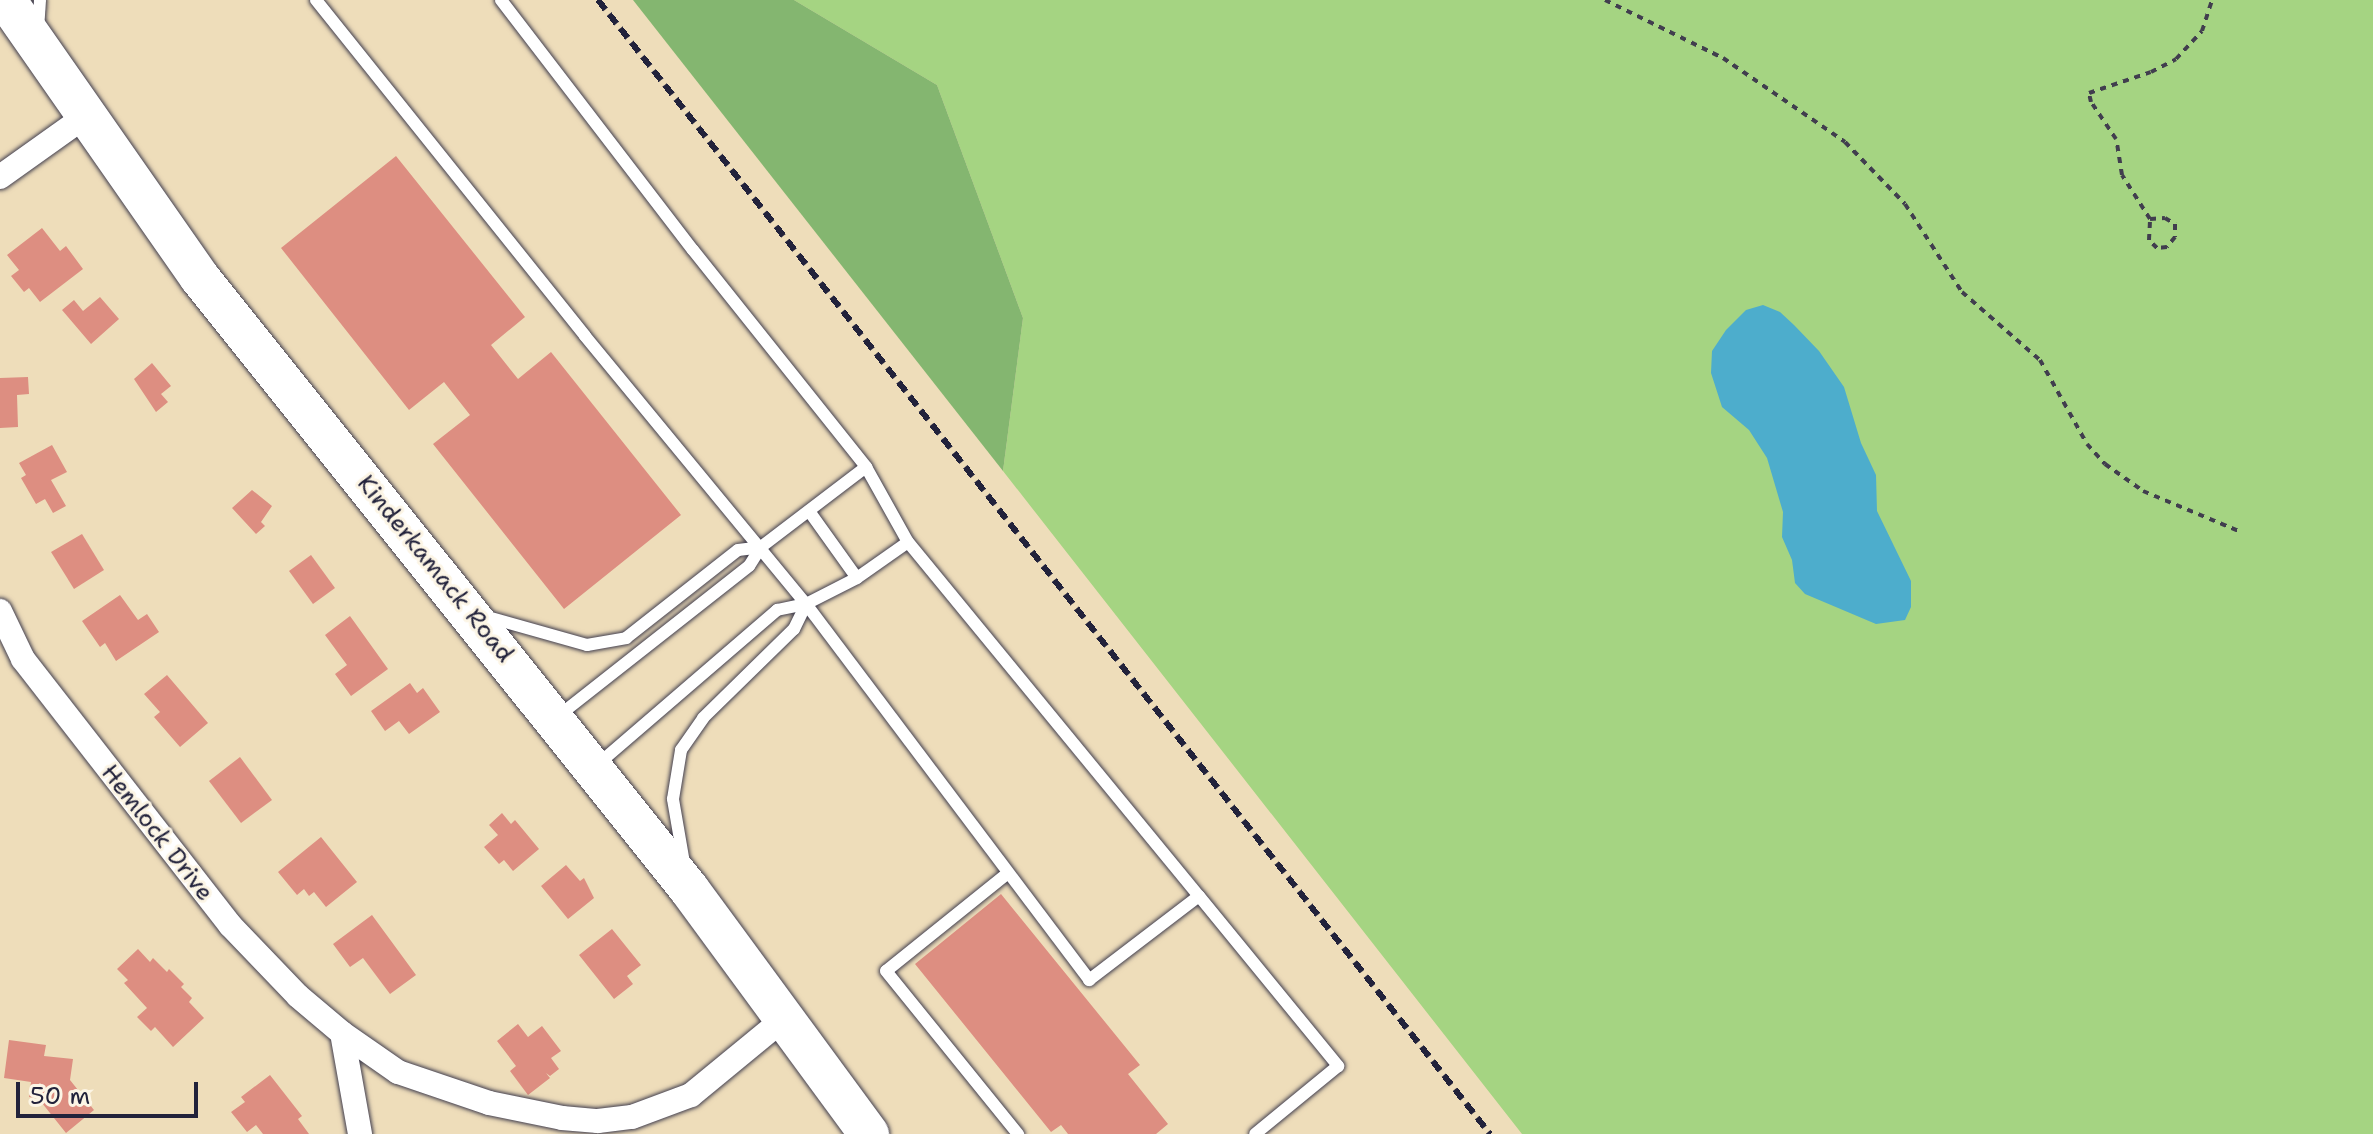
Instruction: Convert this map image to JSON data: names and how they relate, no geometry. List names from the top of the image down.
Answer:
{
  "streets": {
    "main road": ["Kinderkamack Road"],
    "street": ["Hemlock Drive"]
  },
  "crossings": [
    ["Kinderkamack Road", "Hemlock Drive"]
  ],
  "scale_bar": "50 m"
}
